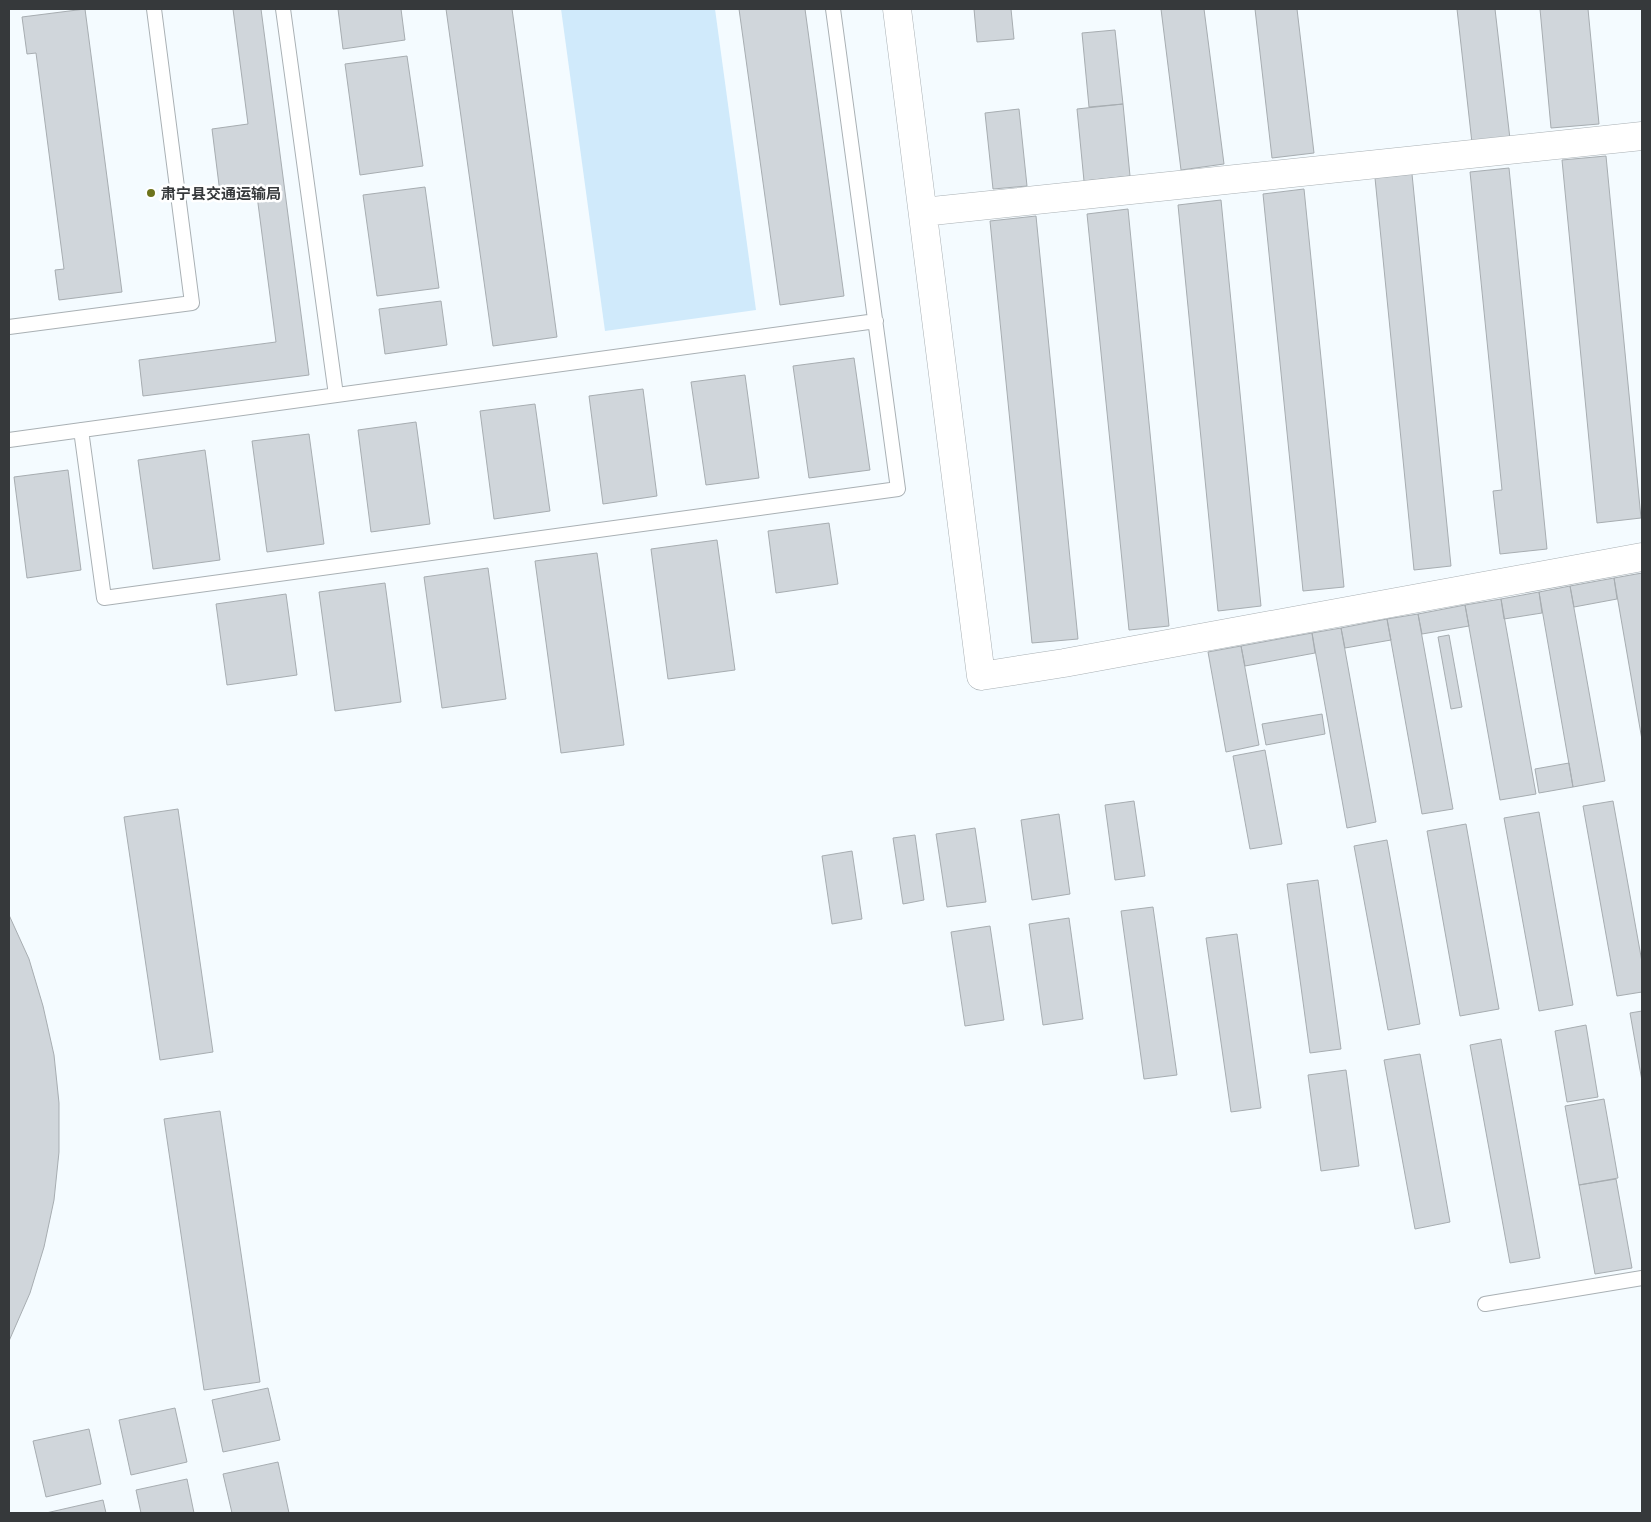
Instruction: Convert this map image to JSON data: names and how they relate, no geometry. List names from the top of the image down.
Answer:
{
  "places": ["肃宁县交通运输局"]
}
